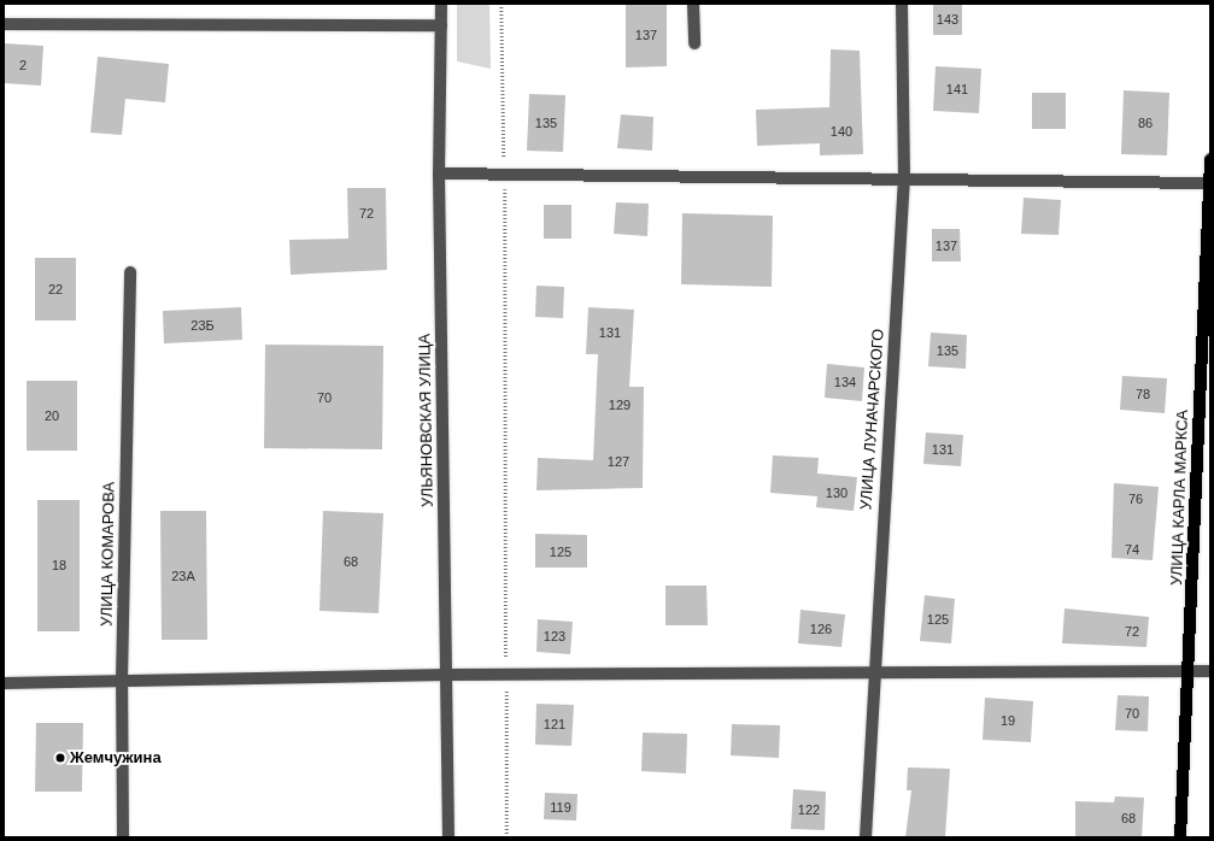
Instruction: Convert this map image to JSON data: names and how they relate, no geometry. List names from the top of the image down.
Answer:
{
  "streets": {
    "main road": ["УЛИЦА КАРЛА МАРКСА"],
    "street": ["УЛИЦА ЛУНАЧАРСКОГО", "УЛЬЯНОВСКАЯ УЛИЦА", "УЛИЦА КОМАРОВА"]
  },
  "places": ["Жемчужина"],
  "house_numbers": [
    "143",
    "137",
    "2",
    "141",
    "135",
    "86",
    "140",
    "72",
    "137",
    "22",
    "23Б",
    "131",
    "135",
    "134",
    "78",
    "70",
    "129",
    "20",
    "131",
    "127",
    "130",
    "76",
    "74",
    "125",
    "68",
    "18",
    "23А",
    "125",
    "126",
    "72",
    "123",
    "70",
    "19",
    "121",
    "119",
    "122",
    "68"
  ]
}
